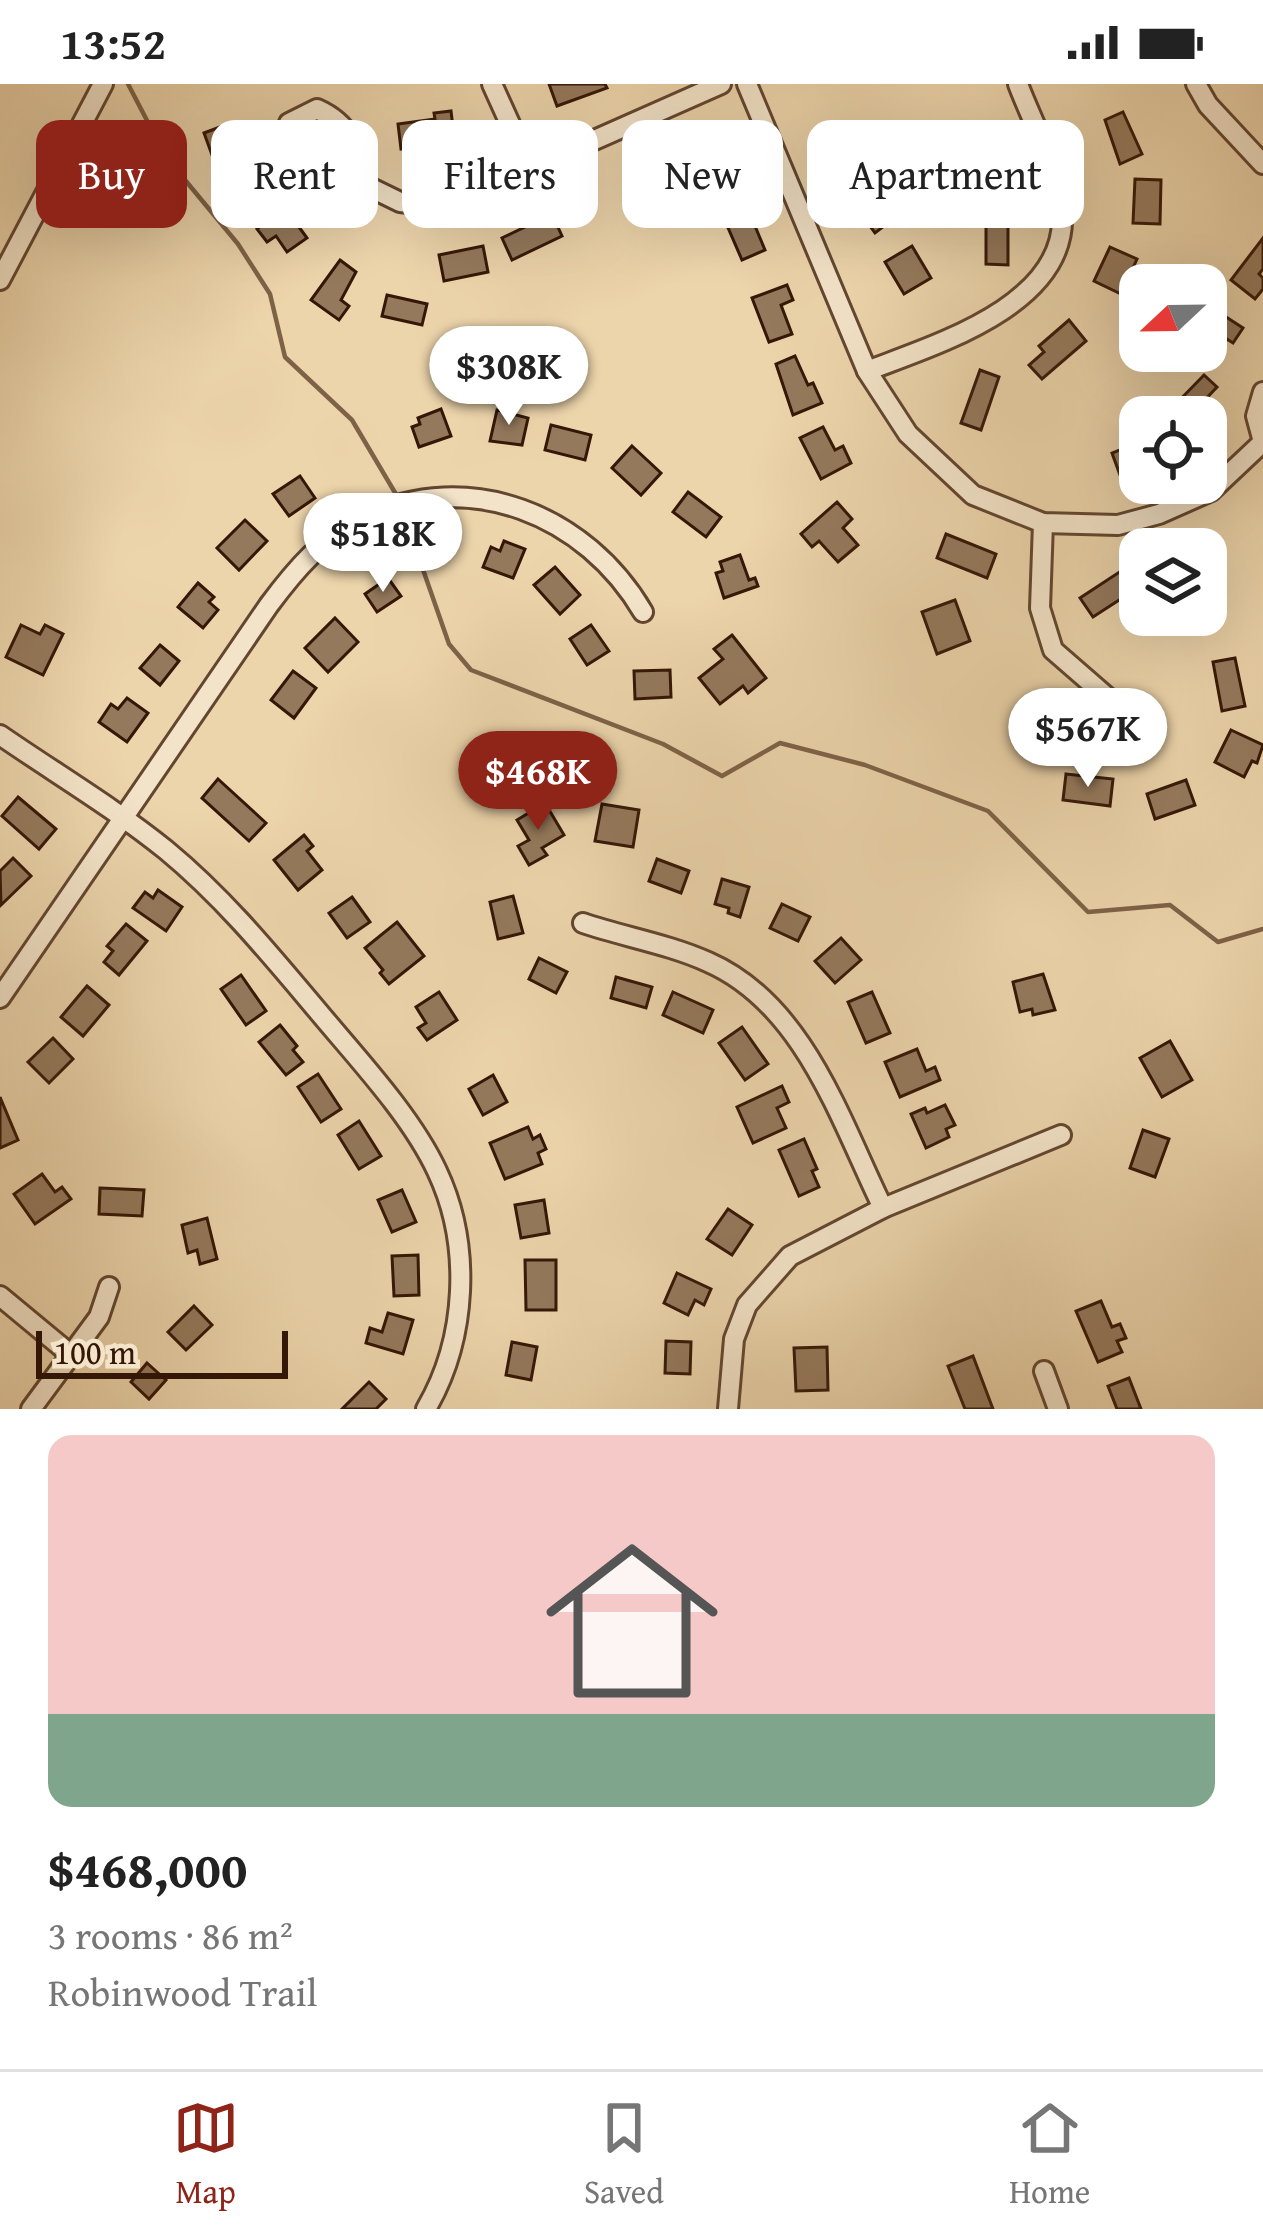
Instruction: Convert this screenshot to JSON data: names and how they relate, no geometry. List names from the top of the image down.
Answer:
{
  "scale_bar": "100 m",
  "north": "left",
  "page": {
    "status": "13:52",
    "chip": [
      "Buy",
      "Rent",
      "Filters",
      "New",
      "Apartment"
    ],
    "price": [
      "$308K",
      "$518K",
      "$567K",
      "$468K"
    ],
    "scale": "100 m",
    "list": [
      {
        "name": "$468,000",
        "note": "3 rooms · 86 m² · Robinwood Trail"
      }
    ],
    "tabs": ["Map", "Saved", "Home"]
  }
}
